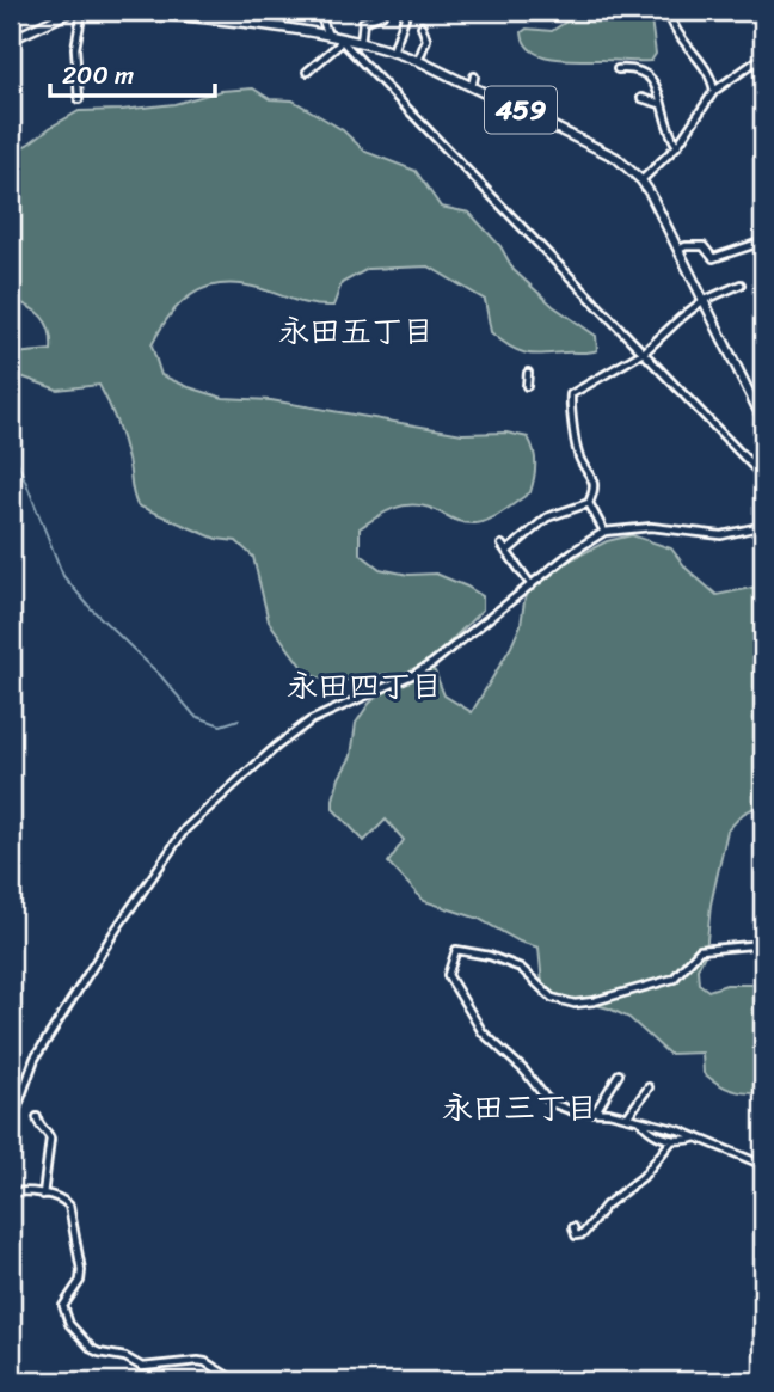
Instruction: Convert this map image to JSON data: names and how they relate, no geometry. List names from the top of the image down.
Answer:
{
  "streets": {
    "highway": ["459"]
  },
  "districts": ["永田五丁目", "永田四丁目", "永田三丁目"],
  "scale_bar": "200 m"
}
